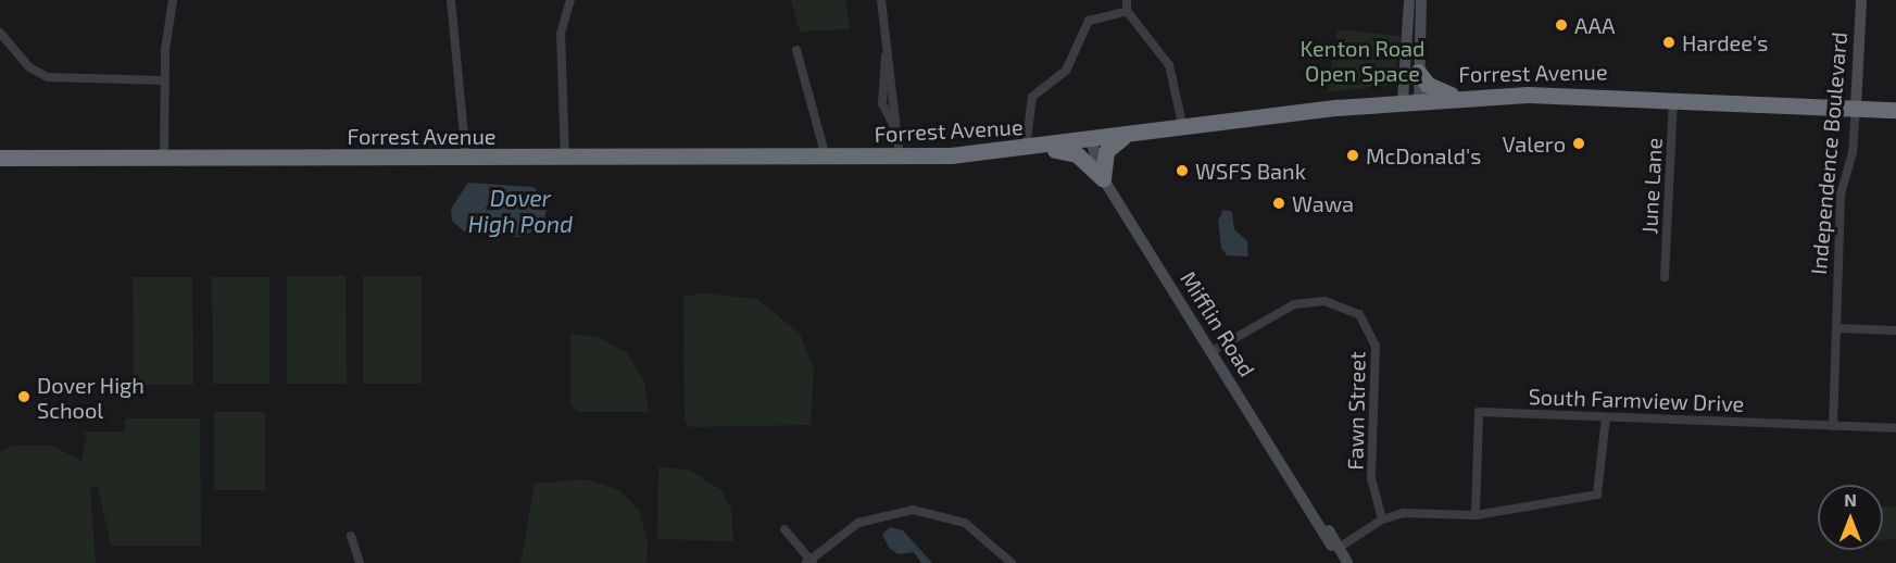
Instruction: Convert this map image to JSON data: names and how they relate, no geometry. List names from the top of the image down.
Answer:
{
  "streets": {
    "highway": ["Forrest Avenue"],
    "main road": ["Independence Boulevard", "Mifflin Road"],
    "street": ["June Lane", "South Farmview Drive", "Fawn Street"]
  },
  "crossings": [
    ["Forrest Avenue", "Independence Boulevard"],
    ["Forrest Avenue", "June Lane"],
    ["Forrest Avenue", "Mifflin Road"],
    ["Independence Boulevard", "South Farmview Drive"],
    ["Mifflin Road", "Fawn Street"]
  ],
  "water": ["Dover High Pond"],
  "parks": ["Kenton Road Open Space"],
  "places": [
    "AAA",
    "Hardee's",
    "Valero",
    "McDonald's",
    "WSFS Bank",
    "Wawa",
    "Dover High School"
  ],
  "north": "top"
}
